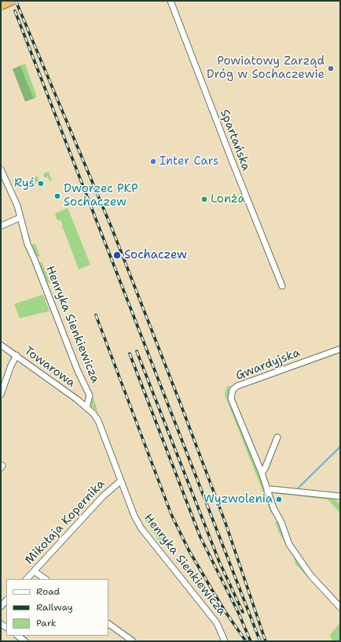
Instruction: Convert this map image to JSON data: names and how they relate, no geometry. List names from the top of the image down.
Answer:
{
  "streets": {
    "street": [
      "Spartańska",
      "Henryka Sienkiewicza",
      "Gwardyjska",
      "Towarowa",
      "Mikołaja Kopernika"
    ]
  },
  "crossings": [
    ["Henryka Sienkiewicza", "Towarowa"],
    ["Henryka Sienkiewicza", "Mikołaja Kopernika"]
  ],
  "places": [
    "Powiatowy Zarząd Dróg w Sochaczewie",
    "Inter Cars",
    "Ryś",
    "Dworzec PKP Sochaczew",
    "Lonża",
    "Sochaczew",
    "Wyzwolenia"
  ],
  "legend": ["Road", "Railway", "Park"]
}
